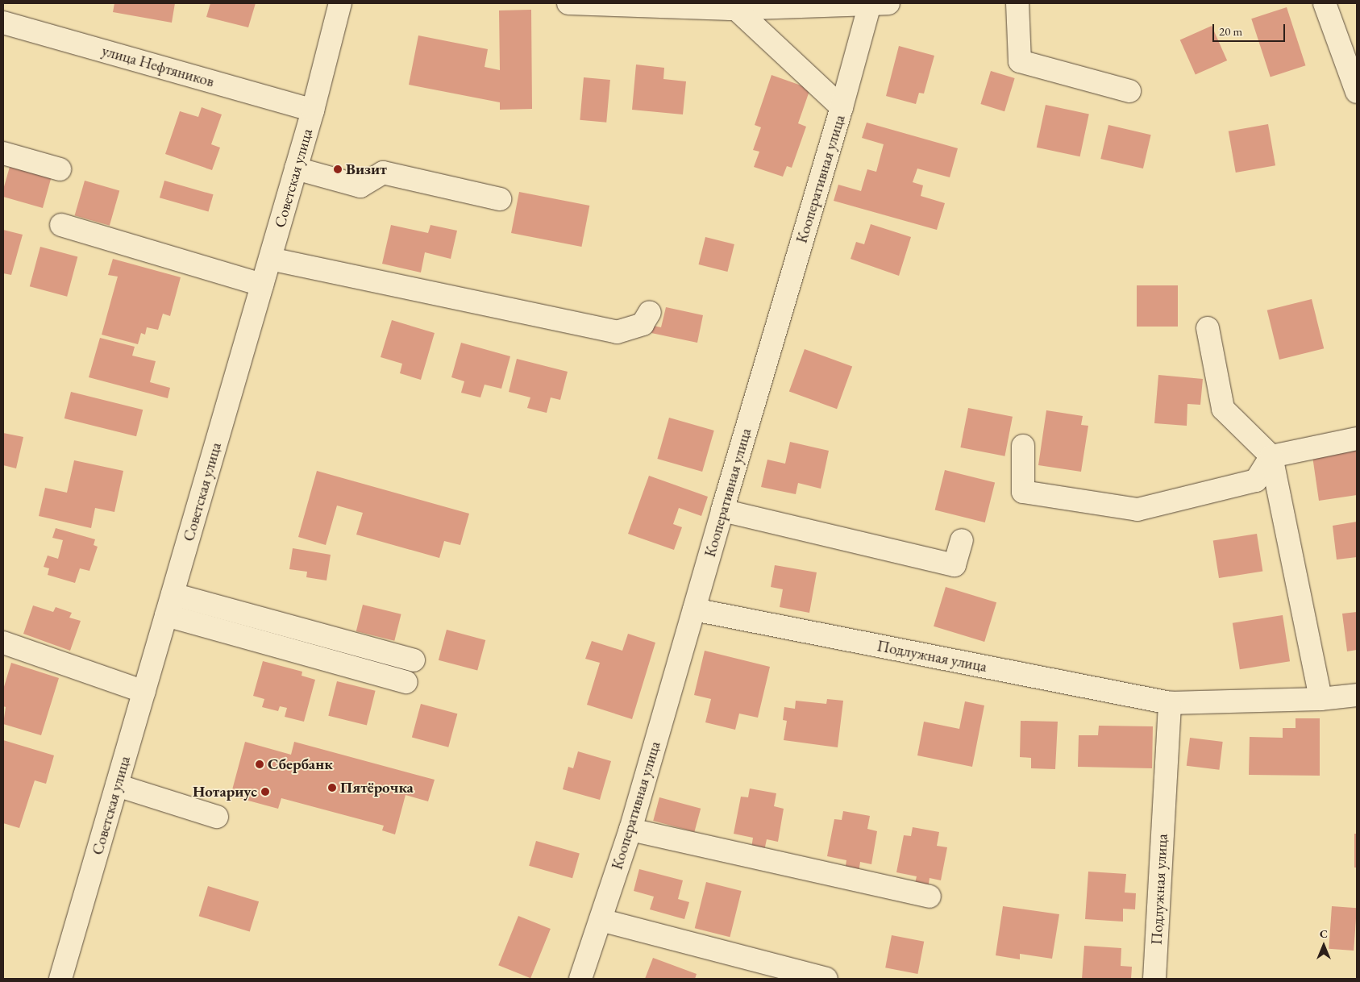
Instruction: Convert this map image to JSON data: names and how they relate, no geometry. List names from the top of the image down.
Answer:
{
  "streets": {
    "street": [
      "улица Нефтяников",
      "Советская улица",
      "Кооперативная улица",
      "Подлужная улица"
    ]
  },
  "crossings": [
    ["улица Нефтяников", "Советская улица"],
    ["Кооперативная улица", "Подлужная улица"]
  ],
  "places": [
    "Визит",
    "Сбербанк",
    "Пятёрочка",
    "Нотариус"
  ],
  "scale_bar": "20 m",
  "north": "top"
}
